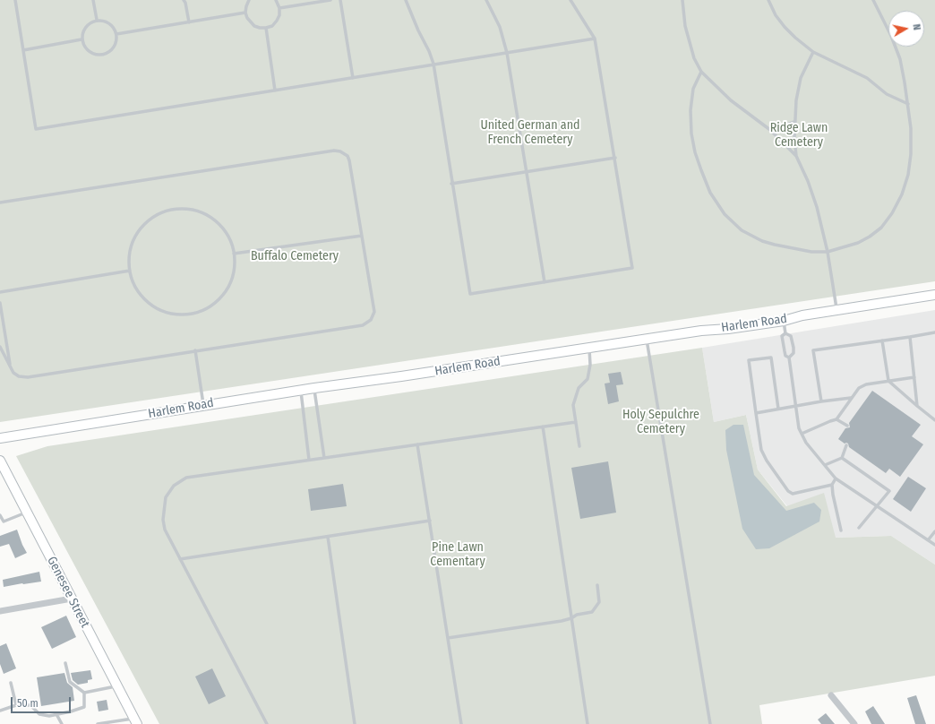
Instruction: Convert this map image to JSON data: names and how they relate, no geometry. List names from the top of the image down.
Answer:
{
  "streets": {
    "main road": ["Harlem Road", "Genesee Street"]
  },
  "parks": [
    "United German and French Cemetery",
    "Ridge Lawn Cemetery",
    "Buffalo Cemetery",
    "Holy Sepulchre Cemetery",
    "Pine Lawn Cementary"
  ],
  "scale_bar": "50 m",
  "north": "right"
}
